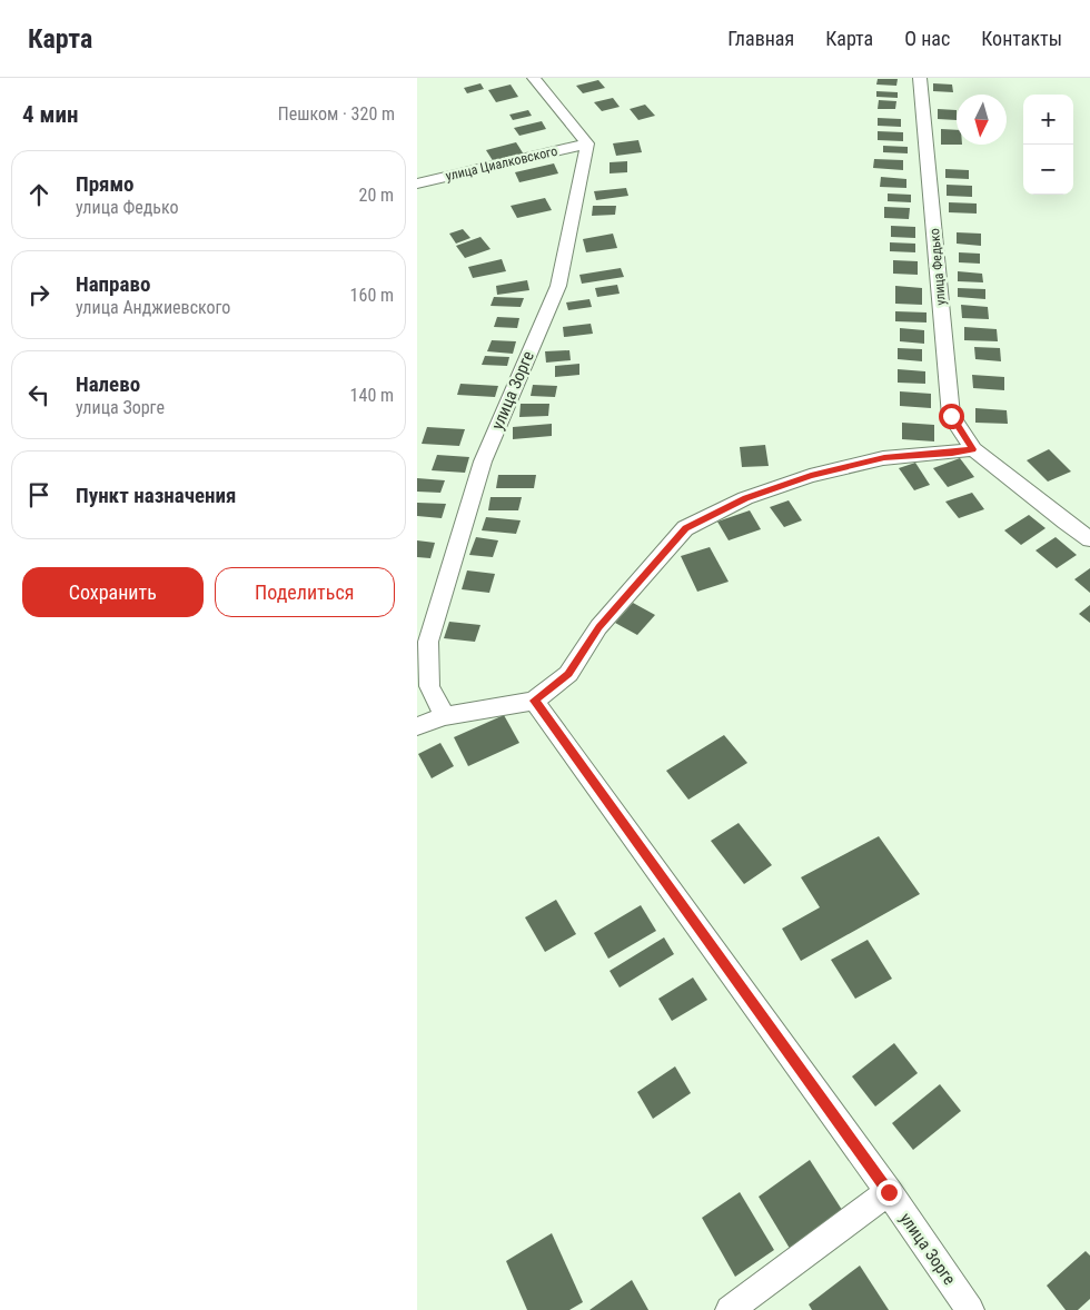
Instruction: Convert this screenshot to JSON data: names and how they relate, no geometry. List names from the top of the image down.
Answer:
{
  "streets": {
    "street": ["улица Циалковского", "улица Федько", "улица Зорге"]
  },
  "crossings": [
    ["улица Циалковского", "улица Зорге"]
  ],
  "north": "bottom",
  "page": {
    "header": "Карта",
    "nav": [
      "Главная",
      "Карта",
      "О нас",
      "Контакты"
    ],
    "heading": ["4 мин", "Пешком · 320 m"],
    "map_buttons": ["+", "−"],
    "list": [
      ["Прямо", "улица Федько", "20 m"],
      ["Направо", "улица Анджиевского", "160 m"],
      ["Налево", "улица Зорге", "140 m"],
      "Пункт назначения"
    ],
    "buttons": ["Сохранить", "Поделиться"]
  }
}
